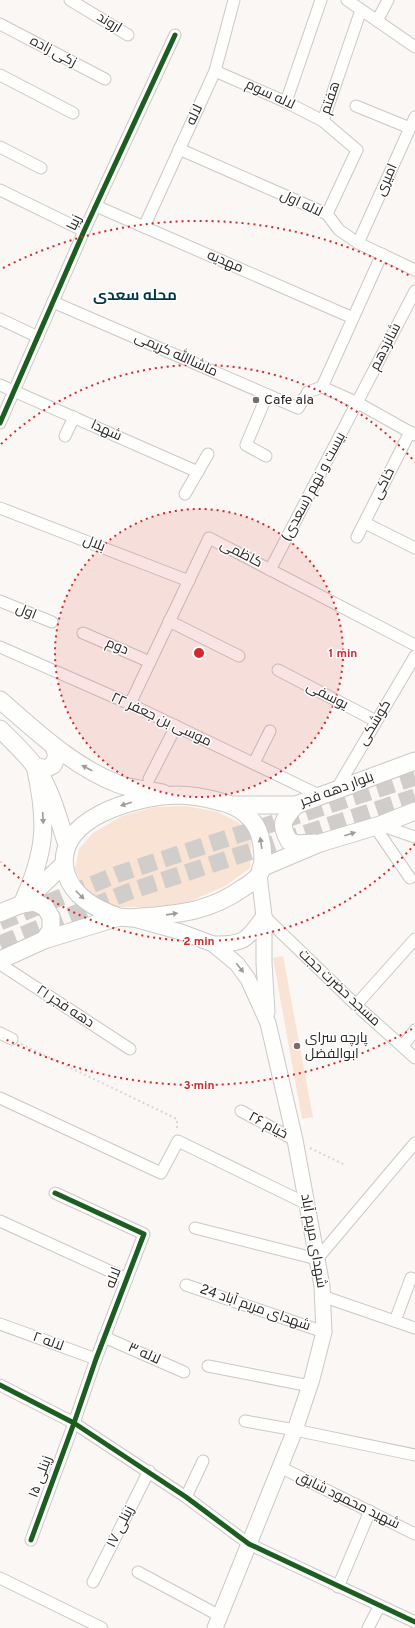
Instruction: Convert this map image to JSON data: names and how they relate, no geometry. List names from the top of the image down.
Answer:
{
  "streets": {
    "main road": ["بلوار دهه فجر", "شهدای مریم آباد"],
    "street": [
      "اروند",
      "زکی زاده",
      "لاله سوم",
      "هفتم",
      "لاله",
      "امیری",
      "لاله اول",
      "زیبا",
      "مهدیه",
      "شانزدهم",
      "ماشاالله کریمی",
      "شهدا",
      "خاکی",
      "بیست و نهم (سعدی)",
      "بلال",
      "کاظمی",
      "اول",
      "دوم",
      "یوسفی",
      "موسی بن جعفر ۲۲",
      "کوشکی",
      "مسجد حضرت حجت",
      "دهه فجر ۲۱",
      "خیام ۲۶",
      "24 شهدای مریم آباد",
      "لاله ۲",
      "لاله ۳",
      "زینلی ۱۵",
      "شهید محمود شایق",
      "زینلی ۱۷"
    ]
  },
  "crossings": [
    ["لاله سوم", "هفتم"],
    ["لاله سوم", "لاله"],
    ["هفتم", "لاله اول"],
    ["لاله", "لاله اول"],
    ["لاله", "مهدیه"],
    ["لاله", "لاله ۲"],
    ["لاله", "لاله ۳"],
    ["لاله", "زینلی ۱۵"],
    ["امیری", "لاله اول"],
    ["زیبا", "مهدیه"],
    ["زیبا", "ماشاالله کریمی"],
    ["زیبا", "شهدا"],
    ["شانزدهم", "بیست و نهم (سعدی)"],
    ["بیست و نهم (سعدی)", "کاظمی"],
    ["بلال", "کاظمی"],
    ["کاظمی", "دوم"],
    ["کاظمی", "موسی بن جعفر ۲۲"],
    ["یوسفی", "کوشکی"],
    ["موسی بن جعفر ۲۲", "کوشکی"],
    ["موسی بن جعفر ۲۲", "بلوار دهه فجر"],
    ["کوشکی", "بلوار دهه فجر"],
    ["خیام ۲۶", "شهدای مریم آباد"],
    ["شهدای مریم آباد", "24 شهدای مریم آباد"],
    ["شهدای مریم آباد", "شهید محمود شایق"]
  ],
  "districts": ["محله سعدی"],
  "places": ["Cafe ala", "پارچه سرای ابوالفضل"],
  "rings": ["1 min", "2 min", "3 min"]
}
